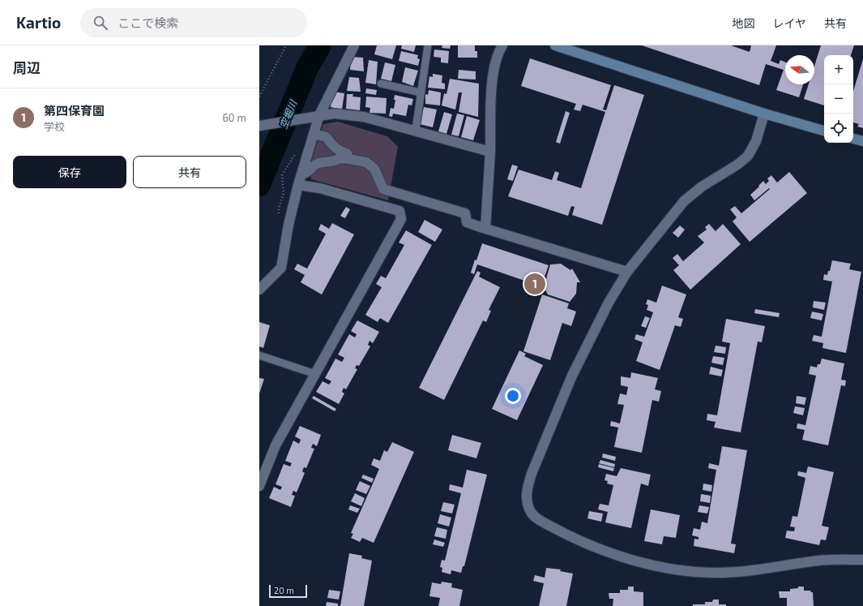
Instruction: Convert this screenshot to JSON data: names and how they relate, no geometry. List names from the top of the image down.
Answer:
{
  "water": ["空堀川"],
  "scale_bar": "20 m",
  "north": "left",
  "page": {
    "header": "Kartio",
    "search": "ここで検索",
    "nav": ["地図", "レイヤ", "共有"],
    "heading": "周辺",
    "map_buttons": ["+", "−"],
    "list": [
      {
        "mark": "1",
        "name": "第四保育園",
        "note": "学校",
        "value": "60 m"
      }
    ],
    "buttons": ["保存", "共有"],
    "pins": "1",
    "scale": "20 m"
  }
}
